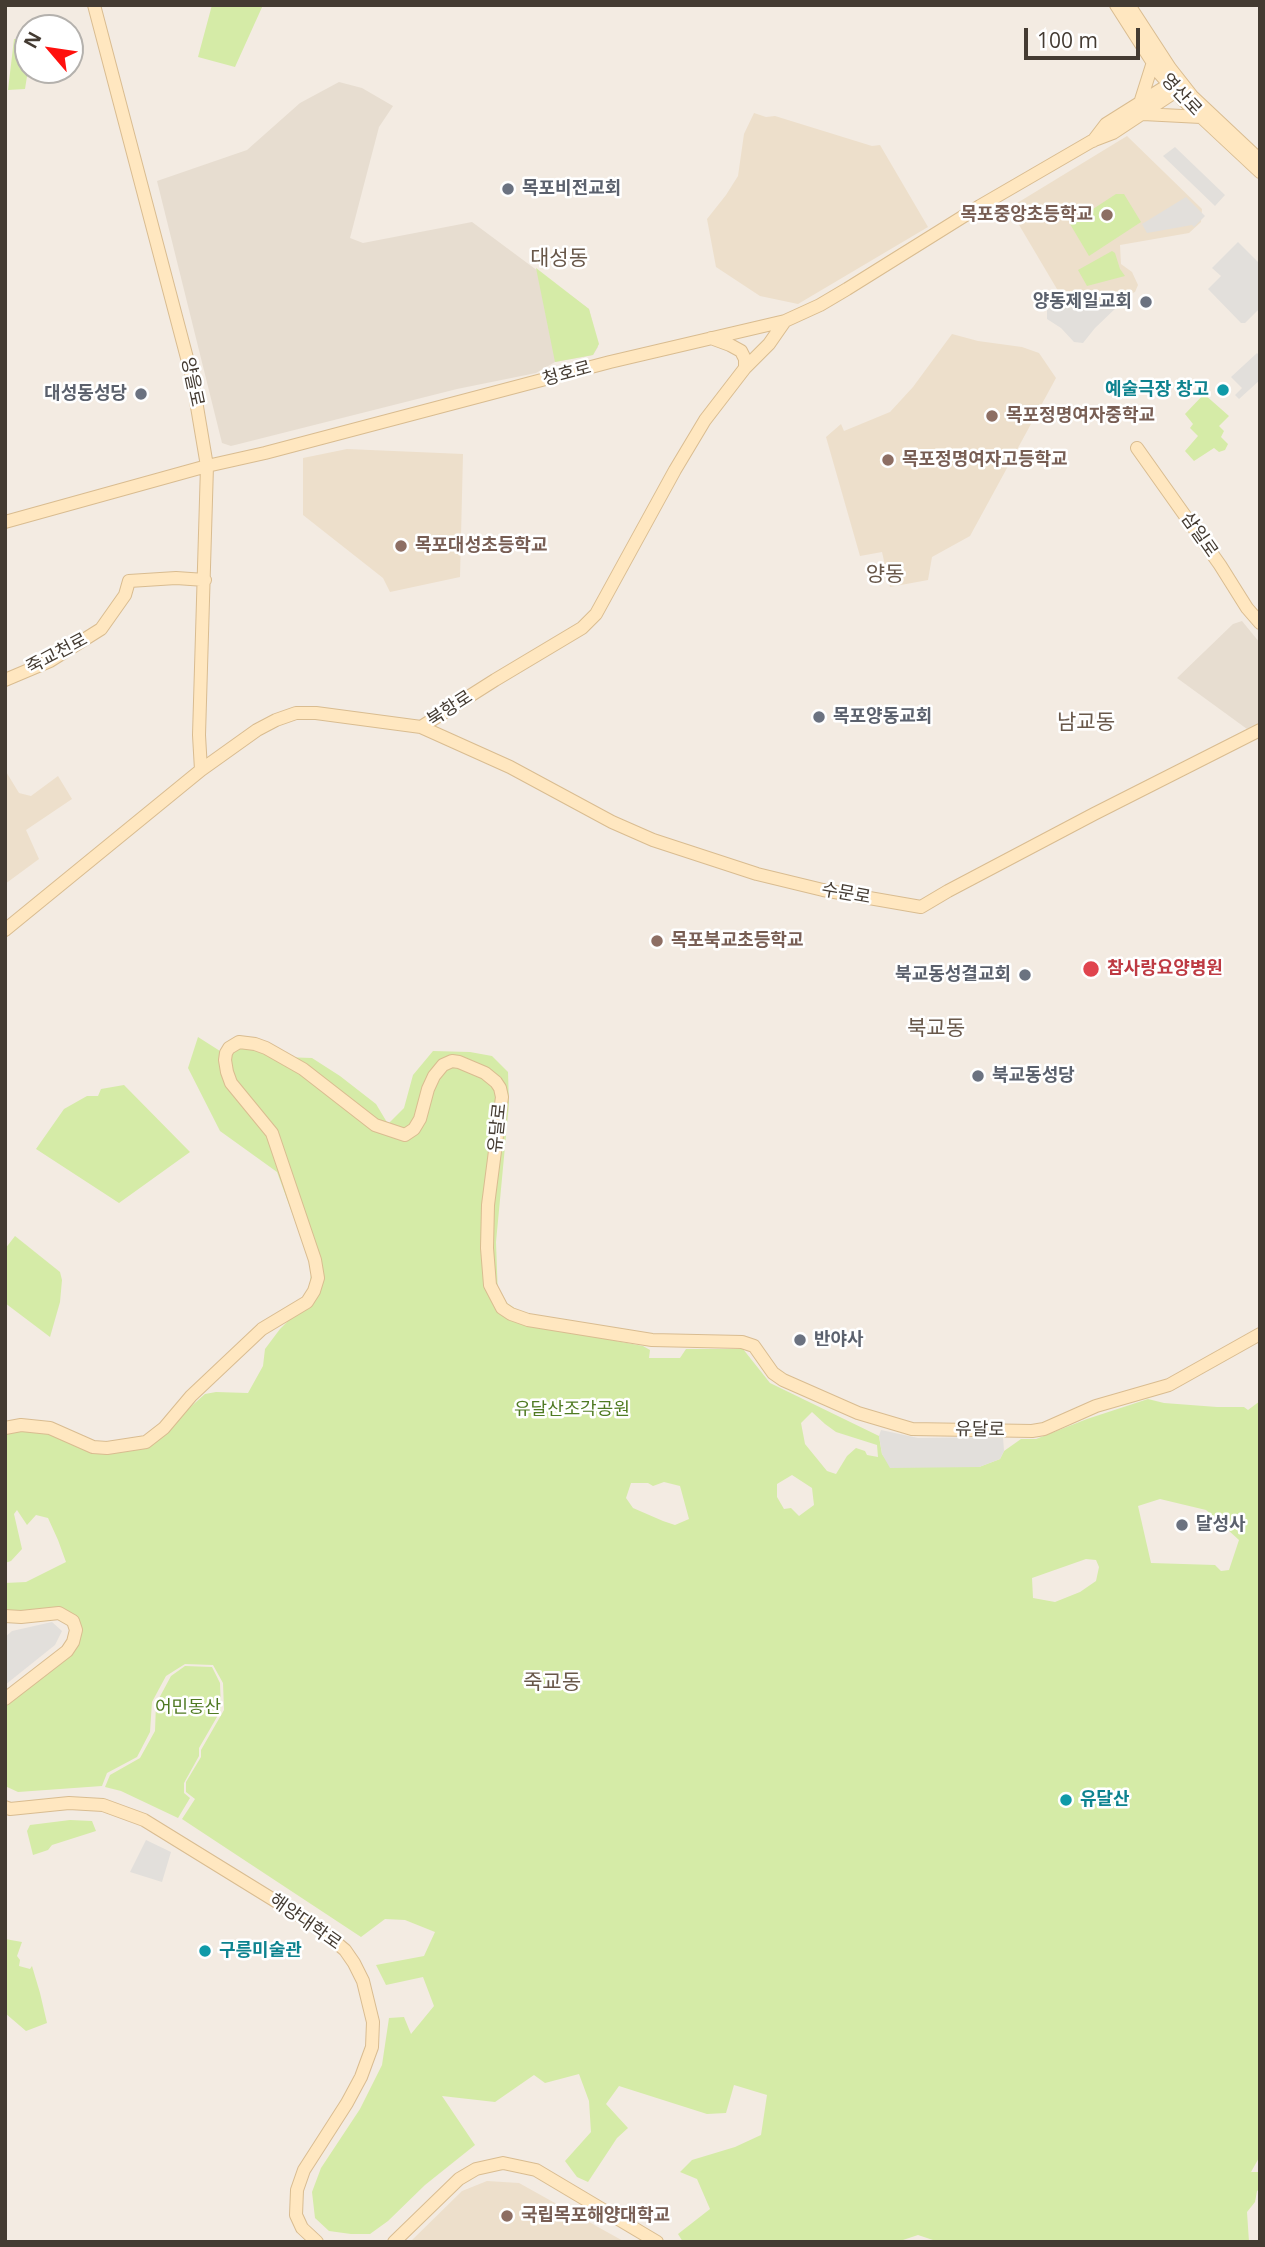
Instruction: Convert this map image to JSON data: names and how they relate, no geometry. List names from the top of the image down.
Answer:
{
  "streets": {
    "street": [
      "영산로",
      "청호로",
      "양을로",
      "삼일로",
      "죽교천로",
      "북항로",
      "수문로",
      "유달로",
      "해양대학로"
    ]
  },
  "crossings": [
    ["영산로", "청호로"],
    ["청호로", "양을로"],
    ["청호로", "북항로"],
    ["양을로", "죽교천로"],
    ["양을로", "북항로"],
    ["북항로", "수문로"]
  ],
  "districts": [
    "대성동",
    "양동",
    "남교동",
    "북교동",
    "죽교동"
  ],
  "parks": ["유달산조각공원", "어민동산"],
  "places": [
    "목포비전교회",
    "목포중앙초등학교",
    "양동제일교회",
    "예술극장 창고",
    "대성동성당",
    "목포정명여자중학교",
    "목포정명여자고등학교",
    "목포대성초등학교",
    "목포양동교회",
    "목포북교초등학교",
    "참사랑요양병원",
    "북교동성결교회",
    "북교동성당",
    "반야사",
    "달성사",
    "유달산",
    "구릉미술관",
    "국립목포해양대학교"
  ],
  "scale_bar": "100 m",
  "north": "top left"
}
